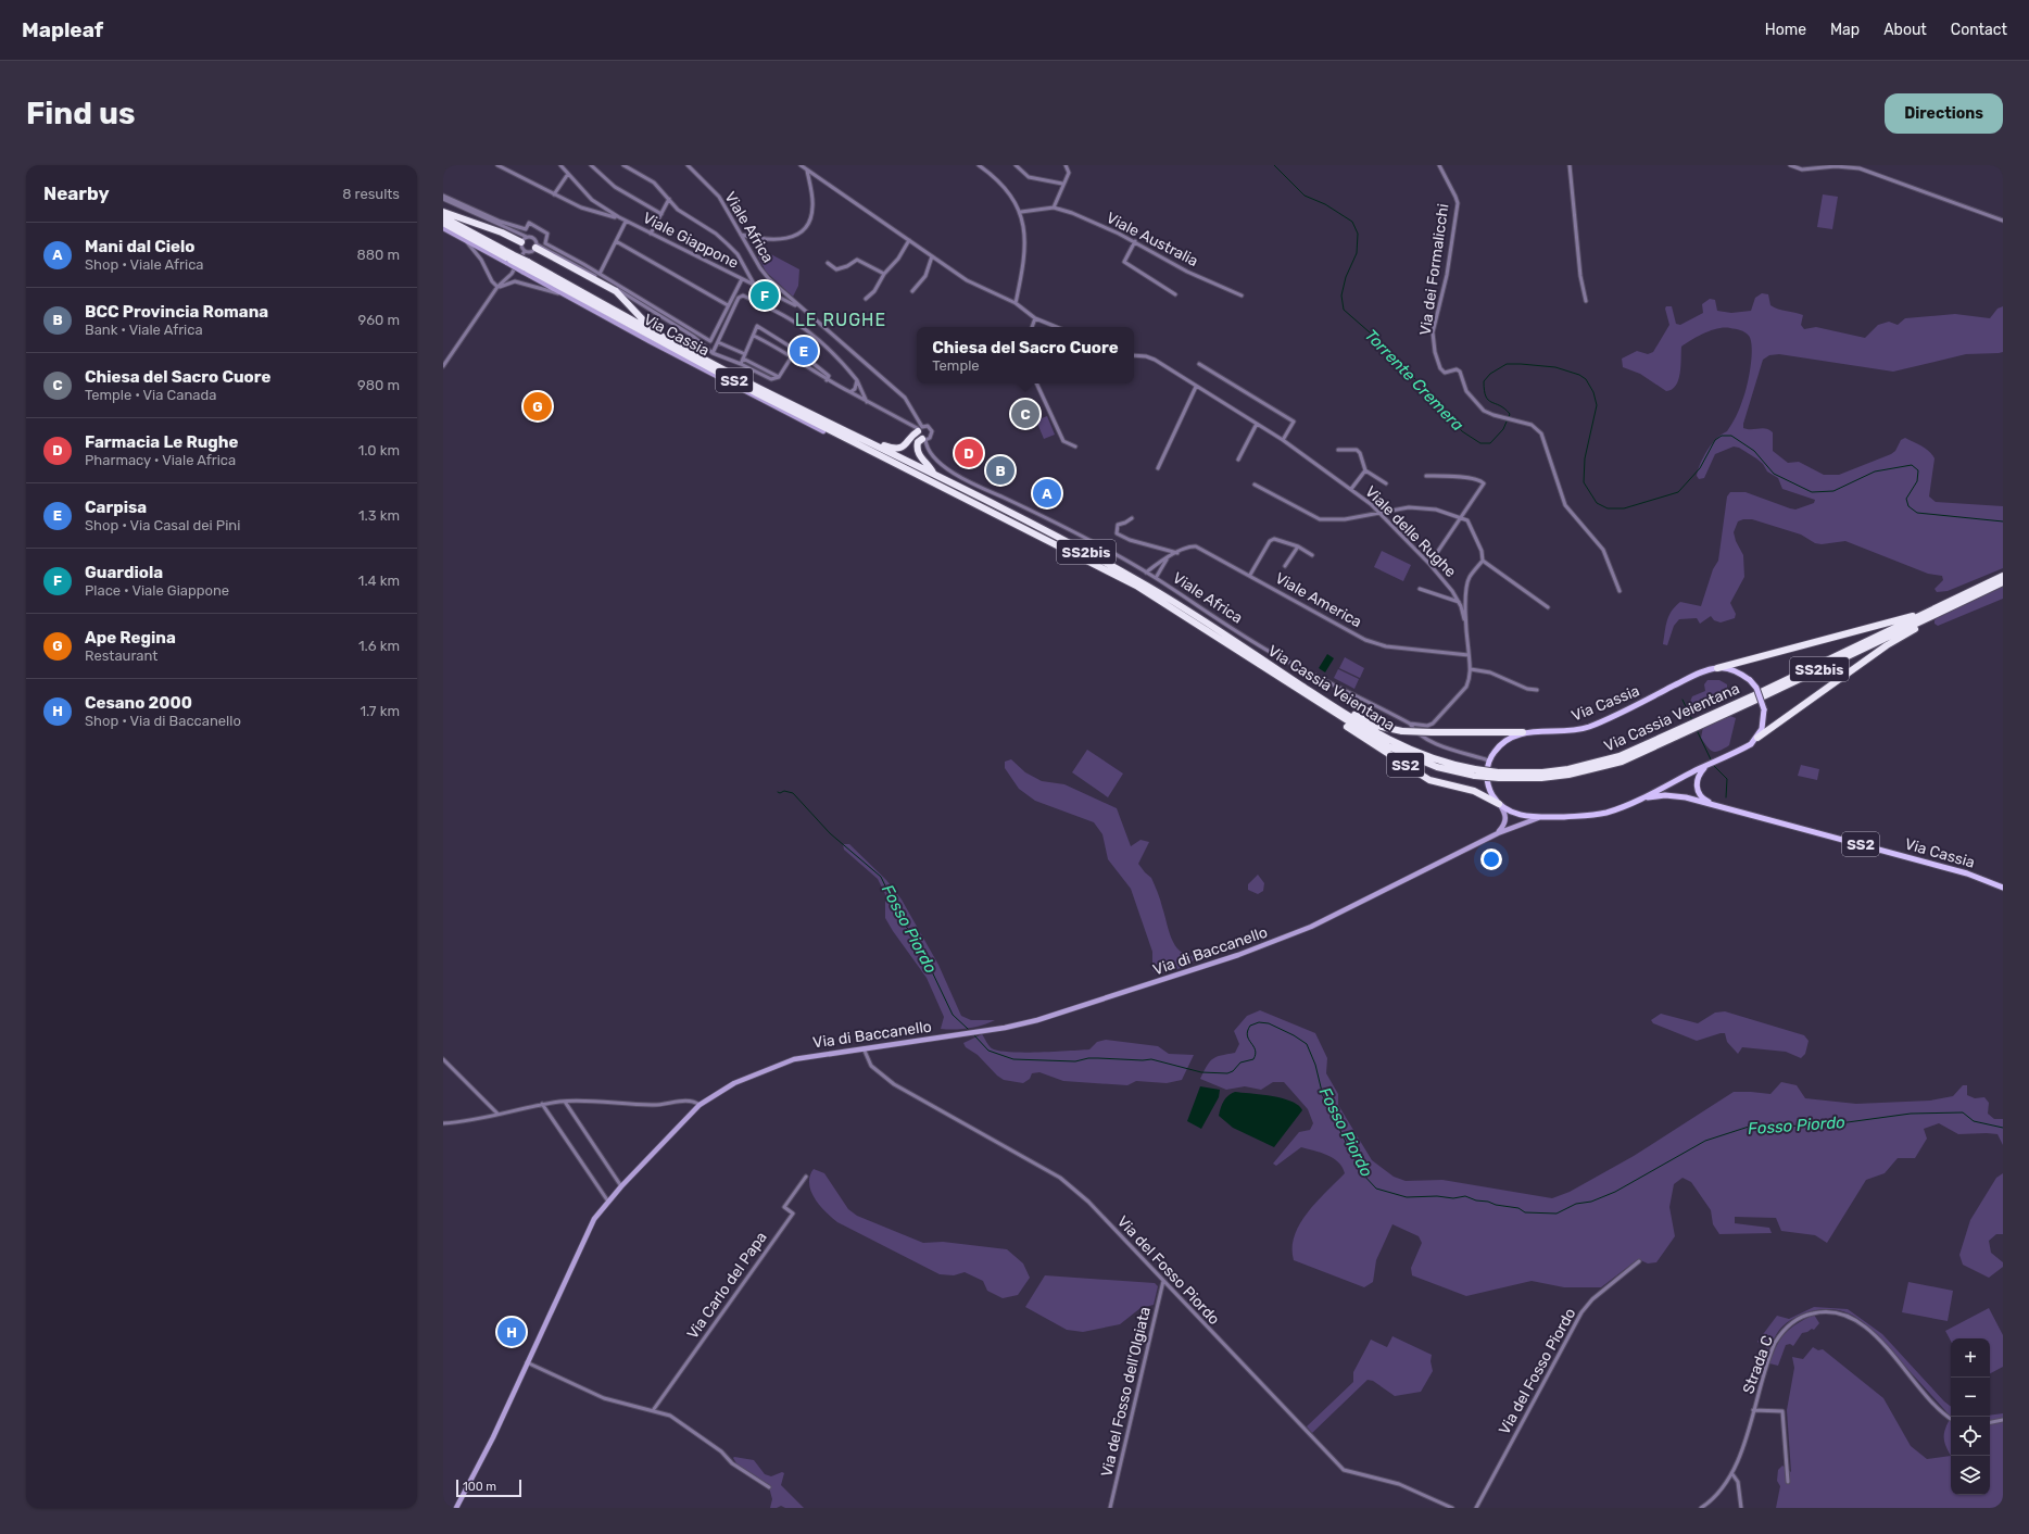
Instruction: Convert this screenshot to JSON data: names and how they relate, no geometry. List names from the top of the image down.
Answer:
{
  "streets": {
    "highway": [
      "Via Cassia",
      "SS2",
      "SS2bis",
      "Via Cassia Veientana"
    ],
    "street": [
      "Viale Africa",
      "Viale Australia",
      "Viale Giappone",
      "Via dei Formalicchi",
      "Viale delle Rughe",
      "Viale America",
      "Via di Baccanello",
      "Via del Fosso Piordo",
      "Via Carlo del Papa",
      "Strada C",
      "Via del Fosso dell'Olgiata"
    ]
  },
  "crossings": [
    ["Viale Africa", "Viale Giappone"],
    ["Viale Africa", "Via Cassia"],
    ["Viale Africa", "Viale America"],
    ["Via Cassia", "SS2"],
    ["Via Cassia", "Via Cassia Veientana"],
    ["Via Cassia", "Via di Baccanello"],
    ["SS2", "Via Cassia Veientana"],
    ["Via di Baccanello", "Via del Fosso Piordo"],
    ["Via del Fosso Piordo", "Via del Fosso dell'Olgiata"]
  ],
  "districts": ["LE RUGHE"],
  "water": ["Torrente Cremera", "Fosso Piordo"],
  "scale_bar": "100 m",
  "page": {
    "header": "Mapleaf",
    "nav": [
      "Home",
      "Map",
      "About",
      "Contact"
    ],
    "buttons": "Directions",
    "title": "Find us",
    "heading": ["Nearby", "8 results"],
    "list": [
      {
        "mark": "A",
        "name": "Mani dal Cielo",
        "note": "Shop · Viale Africa",
        "value": "880 m"
      },
      {
        "mark": "B",
        "name": "BCC Provincia Romana",
        "note": "Bank · Viale Africa",
        "value": "960 m"
      },
      {
        "mark": "C",
        "name": "Chiesa del Sacro Cuore",
        "note": "Temple · Via Canada",
        "value": "980 m"
      },
      {
        "mark": "D",
        "name": "Farmacia Le Rughe",
        "note": "Pharmacy · Viale Africa",
        "value": "1.0 km"
      },
      {
        "mark": "E",
        "name": "Carpisa",
        "note": "Shop · Via Casal dei Pini",
        "value": "1.3 km"
      },
      {
        "mark": "F",
        "name": "Guardiola",
        "note": "Place · Viale Giappone",
        "value": "1.4 km"
      },
      {
        "mark": "G",
        "name": "Ape Regina",
        "note": "Restaurant",
        "value": "1.6 km"
      },
      {
        "mark": "H",
        "name": "Cesano 2000",
        "note": "Shop · Via di Baccanello",
        "value": "1.7 km"
      }
    ],
    "pins": [
      "F",
      "E",
      "G",
      "C",
      "D",
      "B",
      "A",
      "H"
    ],
    "popup": ["Chiesa del Sacro Cuore", "Temple"],
    "map_buttons": ["+", "−"],
    "scale": "100 m"
  }
}
